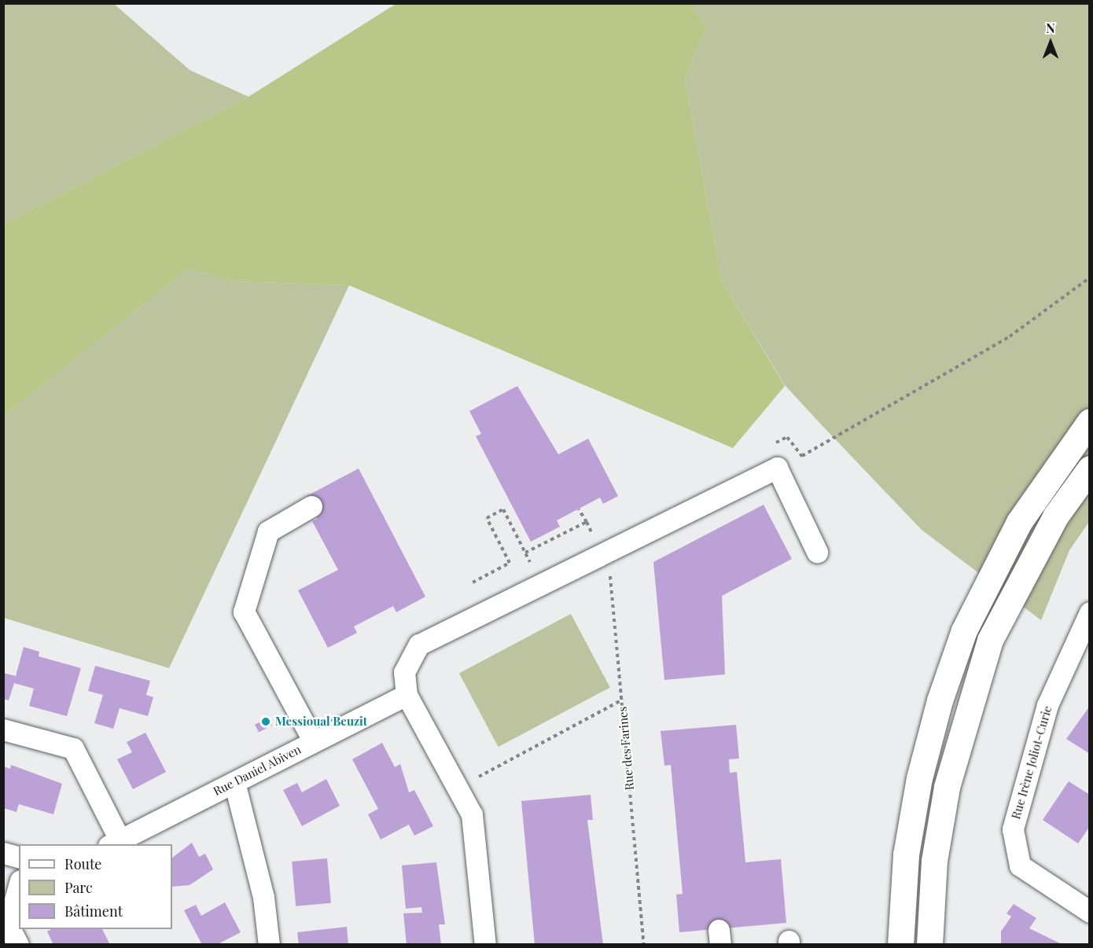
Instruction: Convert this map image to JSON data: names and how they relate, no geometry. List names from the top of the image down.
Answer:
{
  "streets": {
    "street": ["Rue Irène Joliot-Curie", "Rue Daniel Abiven"],
    "path": ["Rue des Farines"]
  },
  "places": ["Messioual Beuzit"],
  "legend": ["Route", "Parc", "Bâtiment"],
  "north": "top"
}
